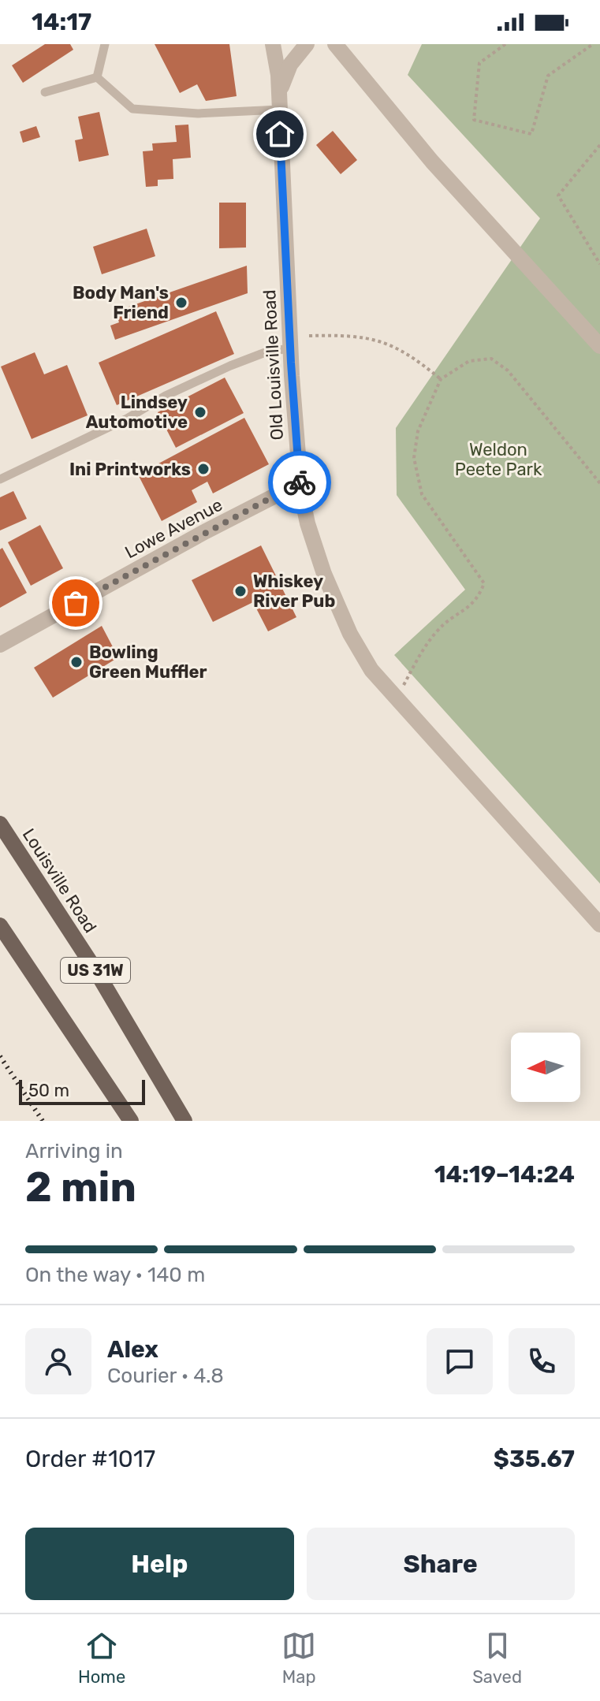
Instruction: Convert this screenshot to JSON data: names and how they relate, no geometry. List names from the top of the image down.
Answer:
{
  "streets": {
    "main road": ["Louisville Road", "US 31W"],
    "street": ["Old Louisville Road", "Lowe Avenue"]
  },
  "crossings": [
    ["Old Louisville Road", "Lowe Avenue"]
  ],
  "parks": ["Weldon Peete Park"],
  "places": [
    "Body Man's Friend",
    "Lindsey Automotive",
    "Ini Printworks",
    "Whiskey River Pub",
    "Bowling Green Muffler"
  ],
  "scale_bar": "50 m",
  "north": "left",
  "page": {
    "status": "14:17",
    "scale": "50 m",
    "heading": ["2 min", "Arriving in", "14:19–14:24"],
    "panel": [
      "Alex",
      "Courier · 4.8",
      "Order #1017",
      "$35.67"
    ],
    "bar": "On the way · 140 m",
    "buttons": ["Help", "Share"],
    "tabs": ["Home", "Map", "Saved"]
  }
}
